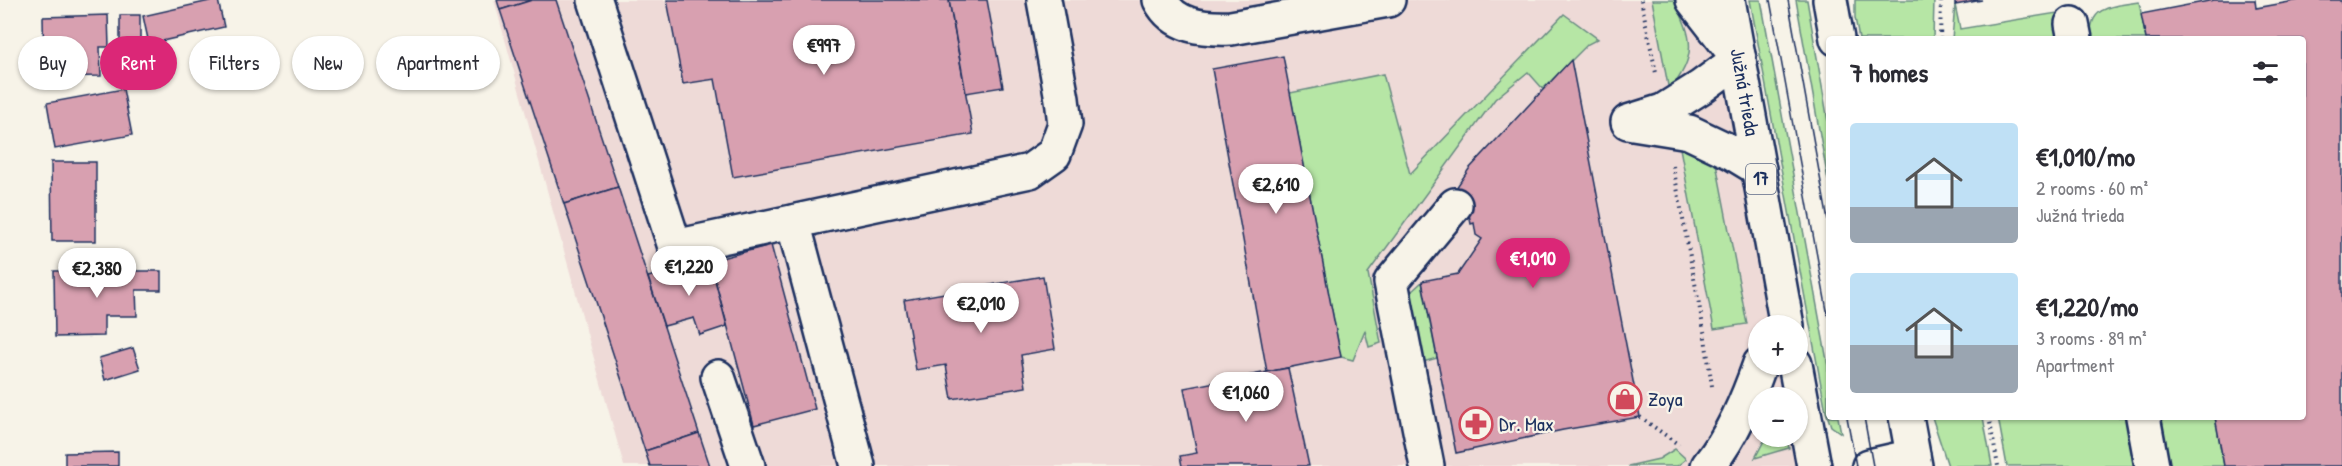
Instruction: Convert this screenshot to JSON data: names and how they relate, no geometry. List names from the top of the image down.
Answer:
{
  "streets": {
    "main road": ["Južná trieda", "17"]
  },
  "places": {
    "shop": ["Zoya"],
    "pharmacy": ["Dr. Max"]
  },
  "page": {
    "price": [
      "€997",
      "€2,610",
      "€1,010",
      "€1,220",
      "€2,380",
      "€2,010",
      "€1,060"
    ],
    "chip": [
      "Buy",
      "Rent",
      "Filters",
      "New",
      "Apartment"
    ],
    "heading": "7 homes",
    "list": [
      {
        "name": "€1,010/mo",
        "note": "2 rooms · 60 m² · Južná trieda"
      },
      {
        "name": "€1,220/mo",
        "note": "3 rooms · 89 m² · Apartment"
      }
    ],
    "map_buttons": ["+", "−"]
  }
}
